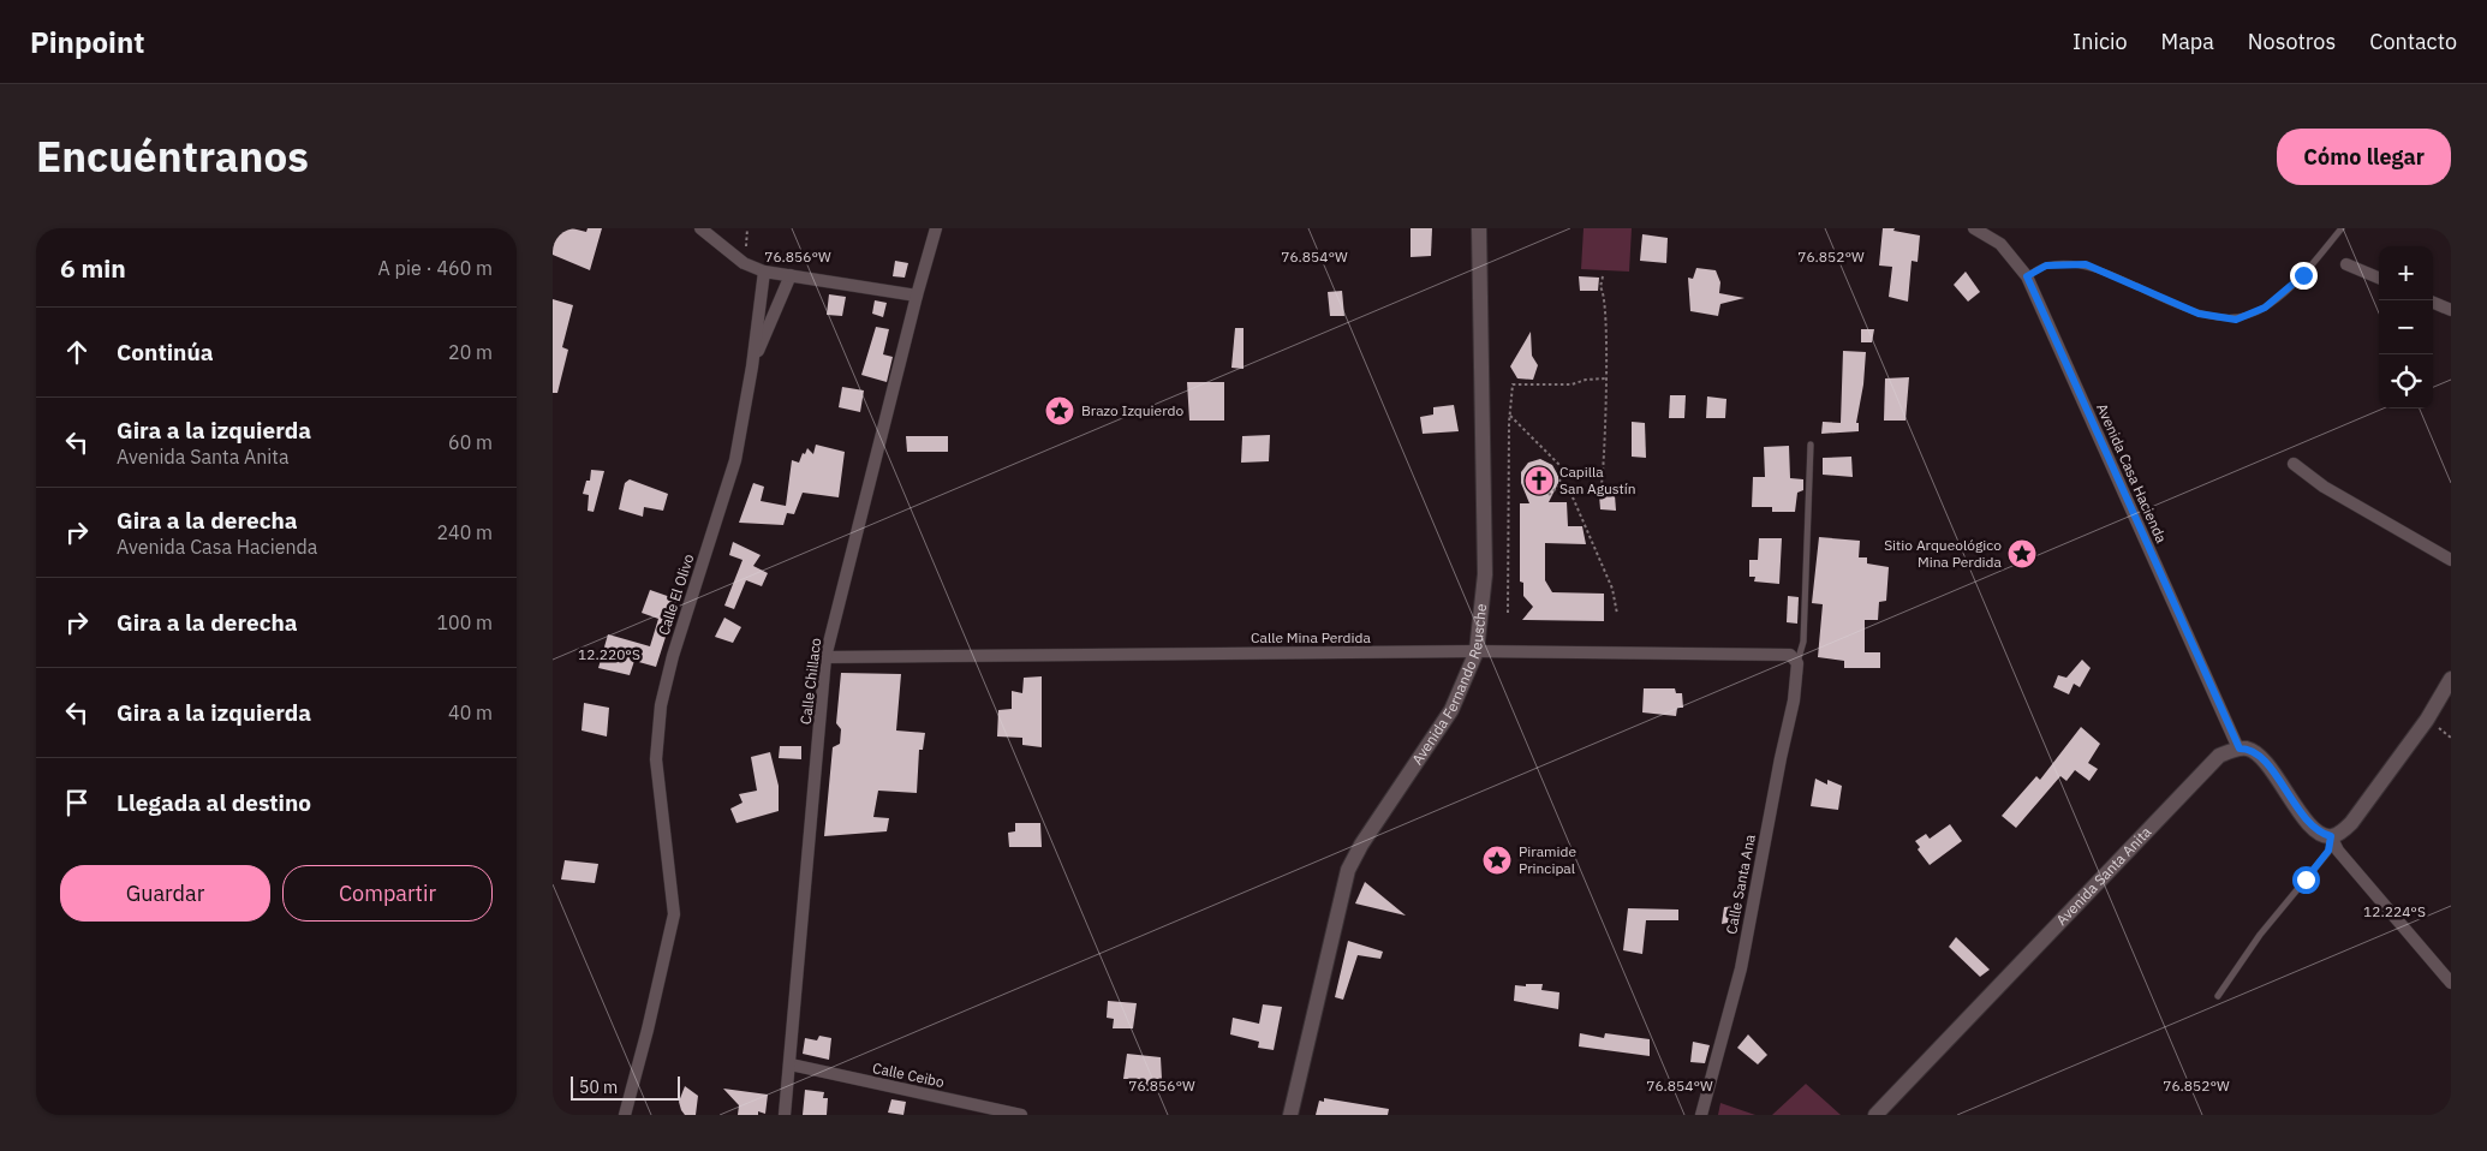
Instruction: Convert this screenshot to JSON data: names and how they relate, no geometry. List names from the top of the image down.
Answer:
{
  "streets": {
    "street": [
      "Avenida Casa Hacienda",
      "Calle El Olivo",
      "Calle Mina Perdida",
      "Calle Chillaco",
      "Avenida Fernando Reusche",
      "Avenida Santa Anita",
      "Calle Santa Ana",
      "Calle Ceibo"
    ]
  },
  "crossings": [
    ["Avenida Casa Hacienda", "Avenida Santa Anita"],
    ["Calle Mina Perdida", "Calle Chillaco"],
    ["Calle Mina Perdida", "Avenida Fernando Reusche"],
    ["Calle Mina Perdida", "Calle Santa Ana"],
    ["Calle Chillaco", "Calle Ceibo"]
  ],
  "places": {
    "place": ["Brazo Izquierdo", "Sitio Arqueológico Mina Perdida", "Piramide Principal"],
    "church": ["Capilla San Agustín"]
  },
  "scale_bar": "50 m",
  "page": {
    "header": "Pinpoint",
    "nav": [
      "Inicio",
      "Mapa",
      "Nosotros",
      "Contacto"
    ],
    "title": "Encuéntranos",
    "buttons": [
      "Cómo llegar",
      ["Guardar", "Compartir"]
    ],
    "heading": ["6 min", "A pie · 460 m"],
    "map_buttons": ["+", "−"],
    "list": [
      ["Continúa", "20 m"],
      ["Gira a la izquierda", "Avenida Santa Anita", "60 m"],
      ["Gira a la derecha", "Avenida Casa Hacienda", "240 m"],
      ["Gira a la derecha", "100 m"],
      ["Gira a la izquierda", "40 m"],
      "Llegada al destino"
    ],
    "scale": "50 m"
  },
  "coordinates": [
    "76.856°W",
    "76.854°W",
    "76.852°W",
    "12.220°S",
    "12.224°S"
  ]
}
